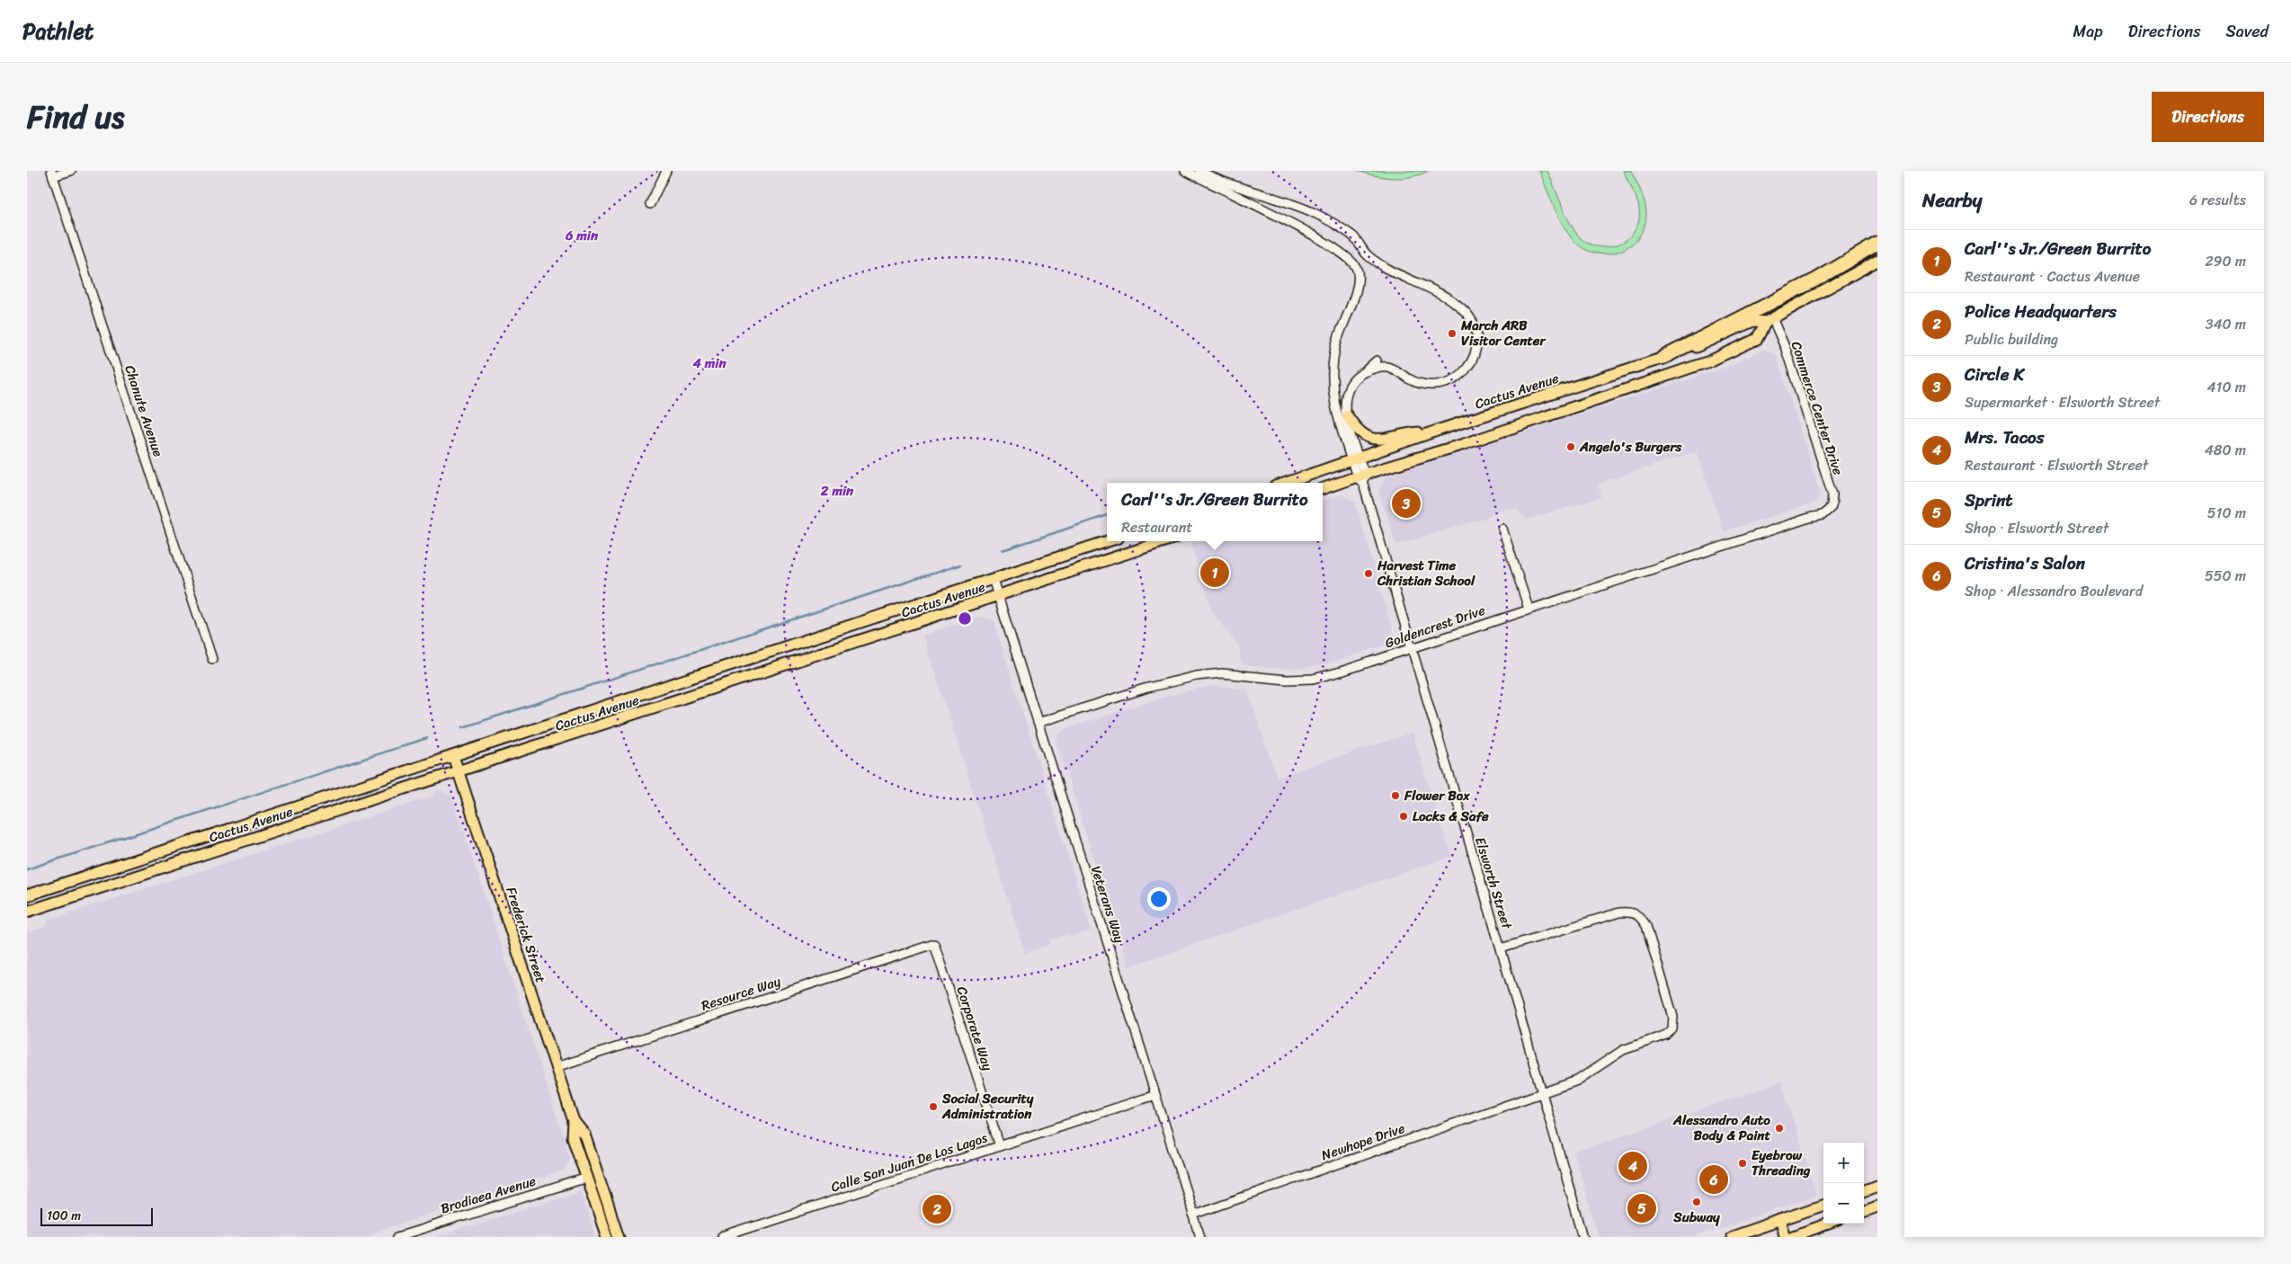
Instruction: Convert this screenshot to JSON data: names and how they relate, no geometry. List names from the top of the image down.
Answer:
{
  "streets": {
    "main road": ["Cactus Avenue", "Frederick Street"],
    "street": [
      "Commerce Center Drive",
      "Chanute Avenue",
      "Goldencrest Drive",
      "Elsworth Street",
      "Veterans Way",
      "Resource Way",
      "Corporate Way",
      "Newhope Drive",
      "Calle San Juan De Los Lagos",
      "Brodiaea Avenue"
    ]
  },
  "crossings": [
    ["Cactus Avenue", "Commerce Center Drive"],
    ["Cactus Avenue", "Elsworth Street"],
    ["Cactus Avenue", "Veterans Way"],
    ["Cactus Avenue", "Frederick Street"],
    ["Commerce Center Drive", "Goldencrest Drive"],
    ["Goldencrest Drive", "Elsworth Street"],
    ["Goldencrest Drive", "Veterans Way"],
    ["Elsworth Street", "Newhope Drive"],
    ["Veterans Way", "Newhope Drive"],
    ["Veterans Way", "Calle San Juan De Los Lagos"],
    ["Frederick Street", "Resource Way"],
    ["Frederick Street", "Brodiaea Avenue"],
    ["Resource Way", "Corporate Way"],
    ["Corporate Way", "Calle San Juan De Los Lagos"]
  ],
  "places": [
    "March ARB Visitor Center",
    "Angelo's Burgers",
    "Harvest Time Christian School",
    "Flower Box",
    "Locks & Safe",
    "Social Security Administration",
    "Alessandro Auto Body & Paint",
    "Eyebrow Threading",
    "Subway"
  ],
  "scale_bar": "100 m",
  "page": {
    "header": "Pathlet",
    "nav": ["Map", "Directions", "Saved"],
    "title": "Find us",
    "buttons": "Directions",
    "heading": ["Nearby", "6 results"],
    "list": [
      {
        "mark": "1",
        "name": "Carl''s Jr./Green Burrito",
        "note": "Restaurant · Cactus Avenue",
        "value": "290 m"
      },
      {
        "mark": "2",
        "name": "Police Headquarters",
        "note": "Public building",
        "value": "340 m"
      },
      {
        "mark": "3",
        "name": "Circle K",
        "note": "Supermarket · Elsworth Street",
        "value": "410 m"
      },
      {
        "mark": "4",
        "name": "Mrs. Tacos",
        "note": "Restaurant · Elsworth Street",
        "value": "480 m"
      },
      {
        "mark": "5",
        "name": "Sprint",
        "note": "Shop · Elsworth Street",
        "value": "510 m"
      },
      {
        "mark": "6",
        "name": "Cristina's Salon",
        "note": "Shop · Alessandro Boulevard",
        "value": "550 m"
      }
    ],
    "popup": ["Carl''s Jr./Green Burrito", "Restaurant"],
    "pins": [
      "3",
      "1",
      "4",
      "6",
      "5",
      "2"
    ],
    "map_buttons": ["+", "−"],
    "scale": "100 m"
  },
  "rings": ["6 min", "4 min", "2 min"]
}
